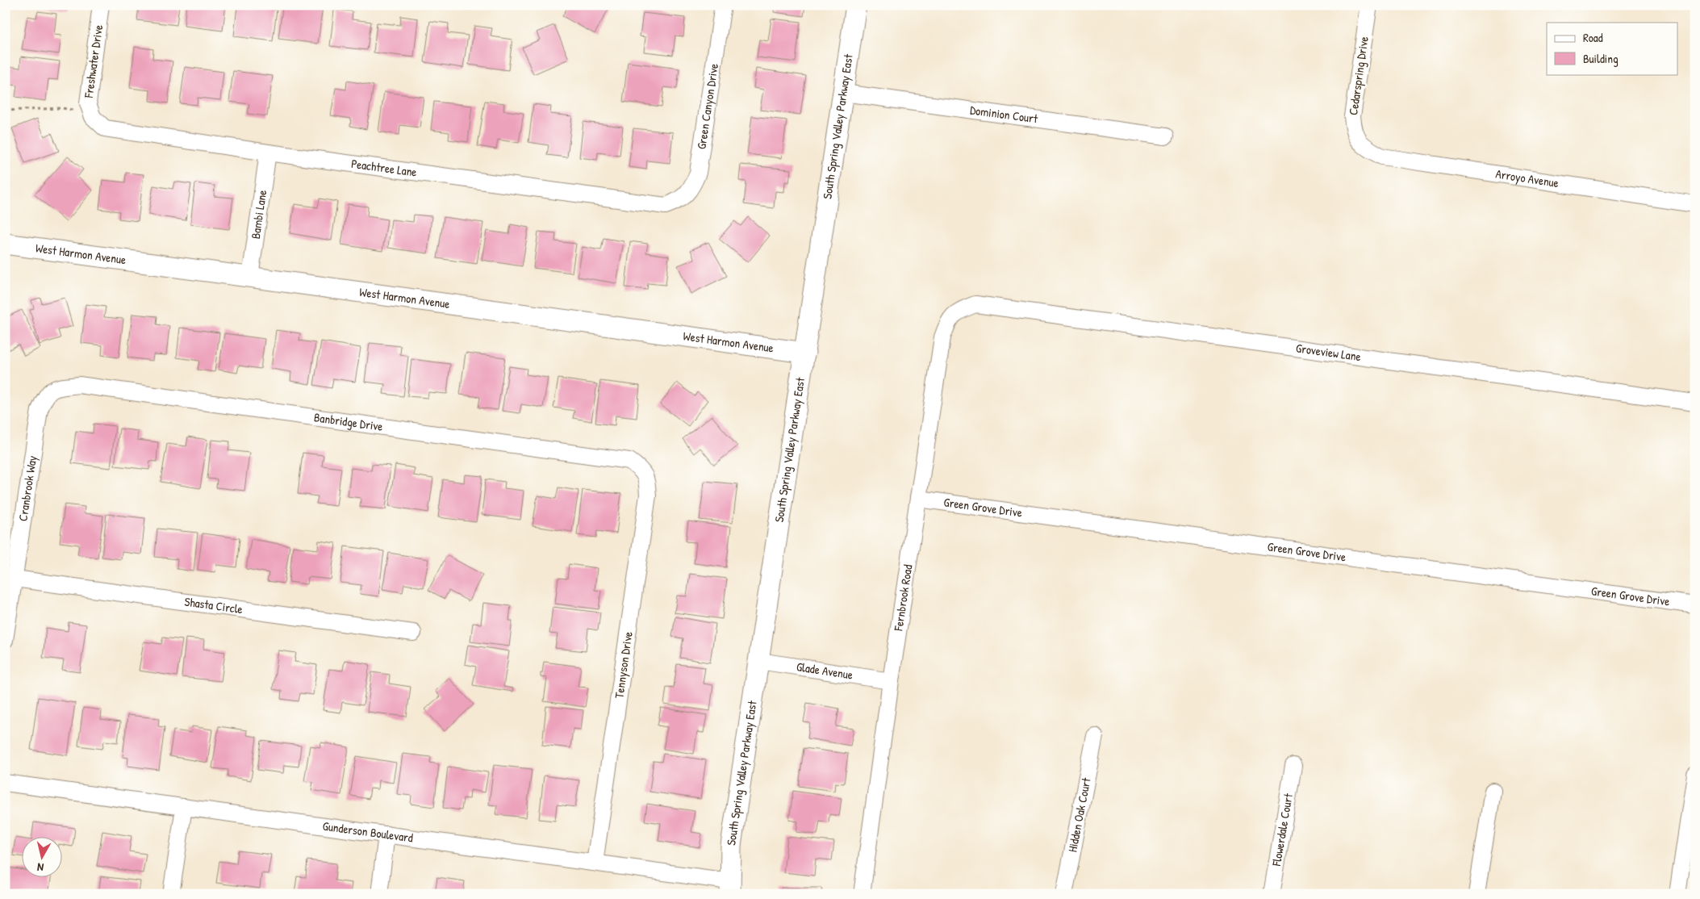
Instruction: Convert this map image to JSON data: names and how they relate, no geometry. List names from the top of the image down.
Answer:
{
  "streets": {
    "street": [
      "Freshwater Drive",
      "Cedarspring Drive",
      "Green Canyon Drive",
      "Dominion Court",
      "South Spring Valley Parkway East",
      "Peachtree Lane",
      "Arroyo Avenue",
      "Bambi Lane",
      "West Harmon Avenue",
      "Groveview Lane",
      "Banbridge Drive",
      "Cranbrook Way",
      "Green Grove Drive",
      "Fernbrook Road",
      "Shasta Circle",
      "Tennyson Drive",
      "Glade Avenue",
      "Hidden Oak Court",
      "Flowerdale Court",
      "Gunderson Boulevard"
    ]
  },
  "crossings": [
    ["Freshwater Drive", "Peachtree Lane"],
    ["Cedarspring Drive", "Arroyo Avenue"],
    ["Green Canyon Drive", "Peachtree Lane"],
    ["Dominion Court", "South Spring Valley Parkway East"],
    ["South Spring Valley Parkway East", "West Harmon Avenue"],
    ["South Spring Valley Parkway East", "Glade Avenue"],
    ["South Spring Valley Parkway East", "Gunderson Boulevard"],
    ["Peachtree Lane", "Bambi Lane"],
    ["Bambi Lane", "West Harmon Avenue"],
    ["Groveview Lane", "Fernbrook Road"],
    ["Banbridge Drive", "Cranbrook Way"],
    ["Banbridge Drive", "Tennyson Drive"],
    ["Cranbrook Way", "Shasta Circle"],
    ["Green Grove Drive", "Fernbrook Road"],
    ["Fernbrook Road", "Glade Avenue"],
    ["Tennyson Drive", "Gunderson Boulevard"]
  ],
  "legend": ["Road", "Building"],
  "north": "bottom"
}
